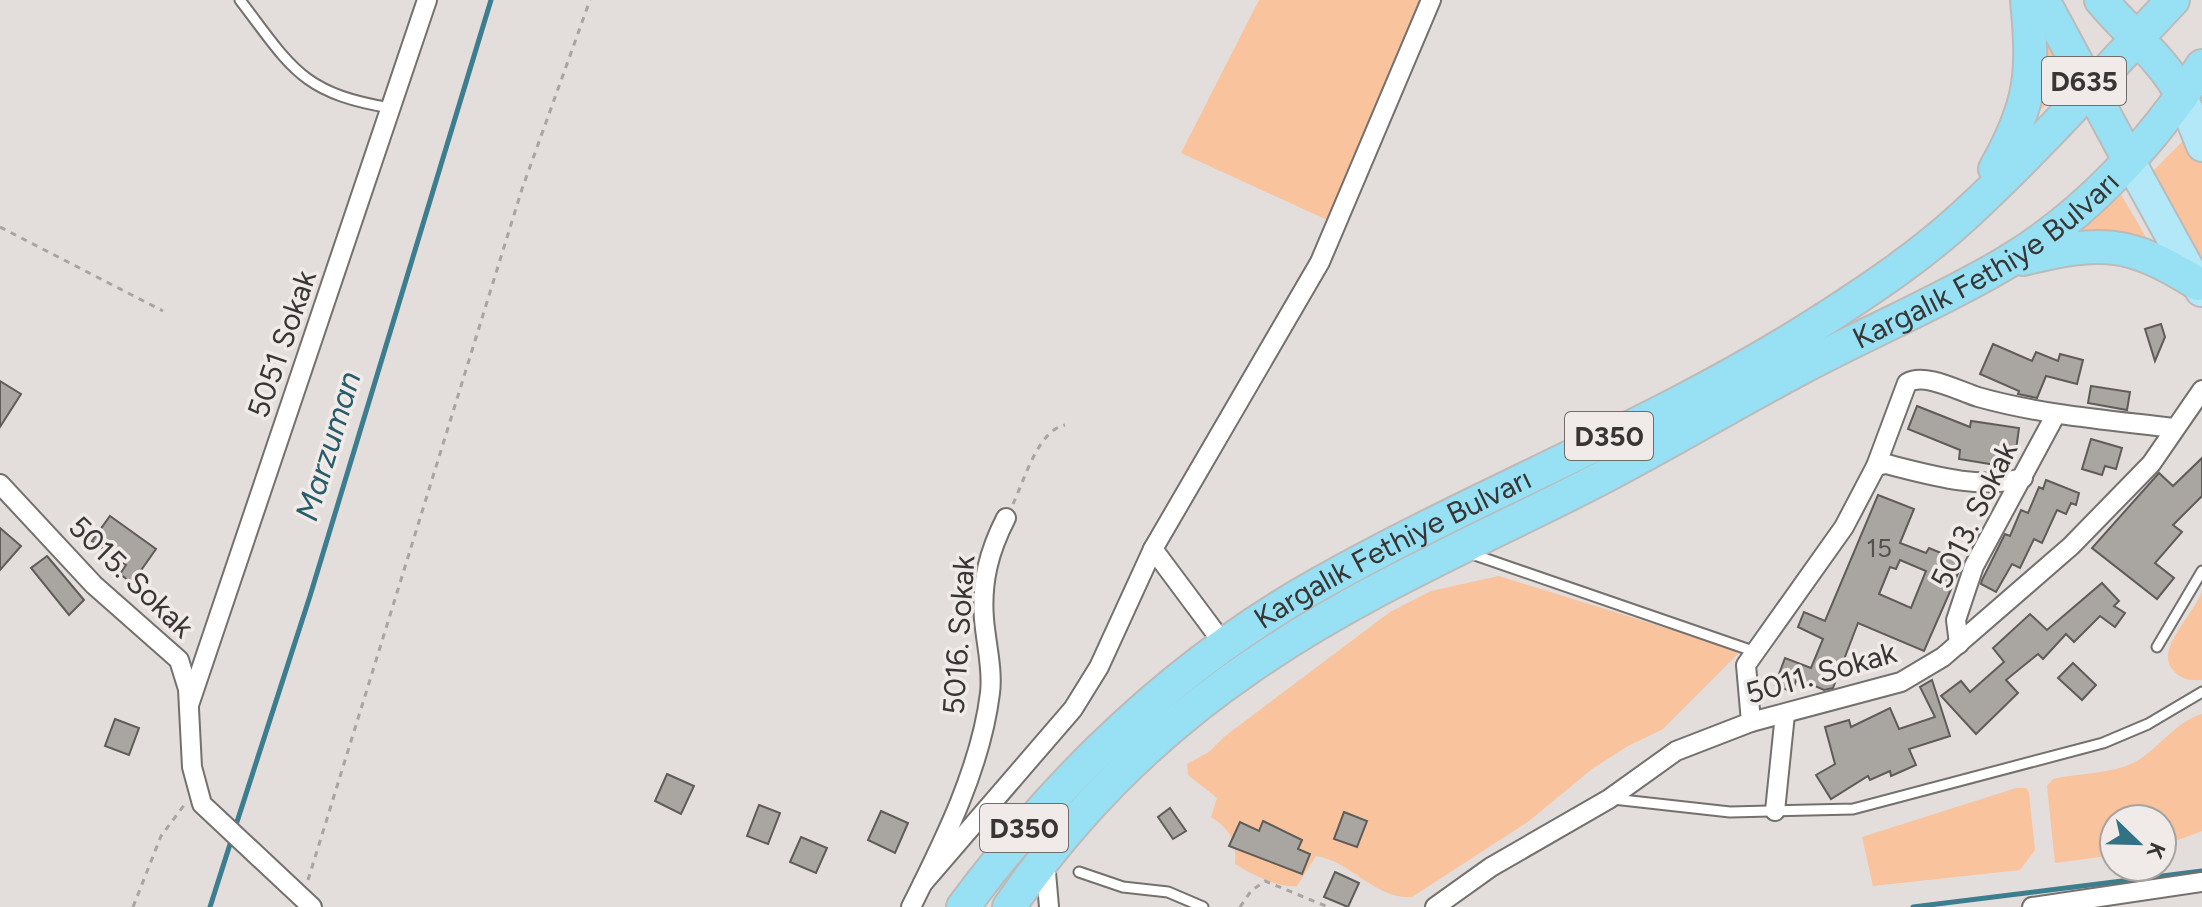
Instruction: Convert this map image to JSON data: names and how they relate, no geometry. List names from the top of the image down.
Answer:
{
  "streets": {
    "highway": ["D635", "Kargalık Fethiye Bulvarı", "D350"],
    "street": [
      "5051 Sokak",
      "5013. Sokak",
      "5015. Sokak",
      "5016. Sokak",
      "5011. Sokak"
    ]
  },
  "crossings": [
    ["D635", "Kargalık Fethiye Bulvarı"],
    ["D635", "D350"],
    ["Kargalık Fethiye Bulvarı", "D350"],
    ["5051 Sokak", "5015. Sokak"],
    ["5013. Sokak", "5011. Sokak"]
  ],
  "water": ["Marzuman"],
  "house_numbers": ["15"],
  "north": "bottom right"
}
